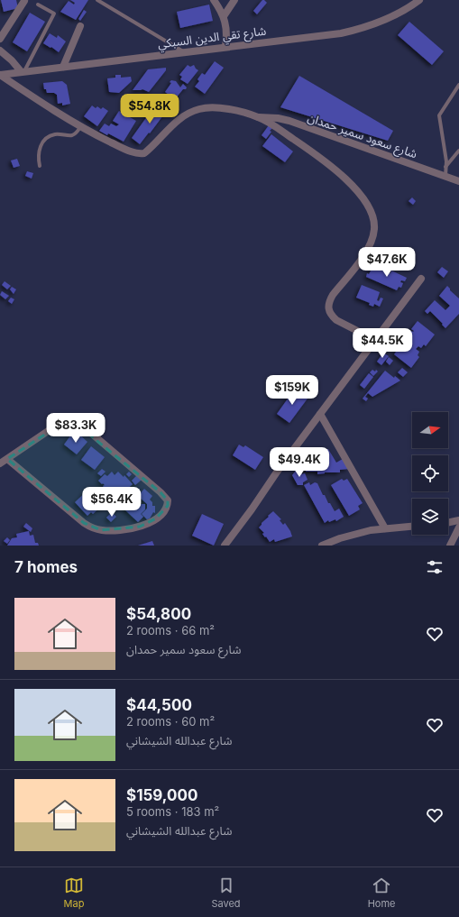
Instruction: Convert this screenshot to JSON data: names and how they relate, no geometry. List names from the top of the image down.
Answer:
{
  "streets": {
    "street": ["شارع تقي الدين السبكي", "شارع سعود سمير حمدان"]
  },
  "north": "right",
  "page": {
    "price": [
      "$54.8K",
      "$47.6K",
      "$44.5K",
      "$159K",
      "$83.3K",
      "$49.4K",
      "$56.4K"
    ],
    "heading": "7 homes",
    "list": [
      {
        "name": "$54,800",
        "note": "2 rooms · 66 m² · شارع سعود سمير حمدان"
      },
      {
        "name": "$44,500",
        "note": "2 rooms · 60 m² · شارع عبدالله الشيشاني"
      },
      {
        "name": "$159,000",
        "note": "5 rooms · 183 m² · شارع عبدالله الشيشاني"
      }
    ],
    "tabs": ["Map", "Saved", "Home"]
  }
}
